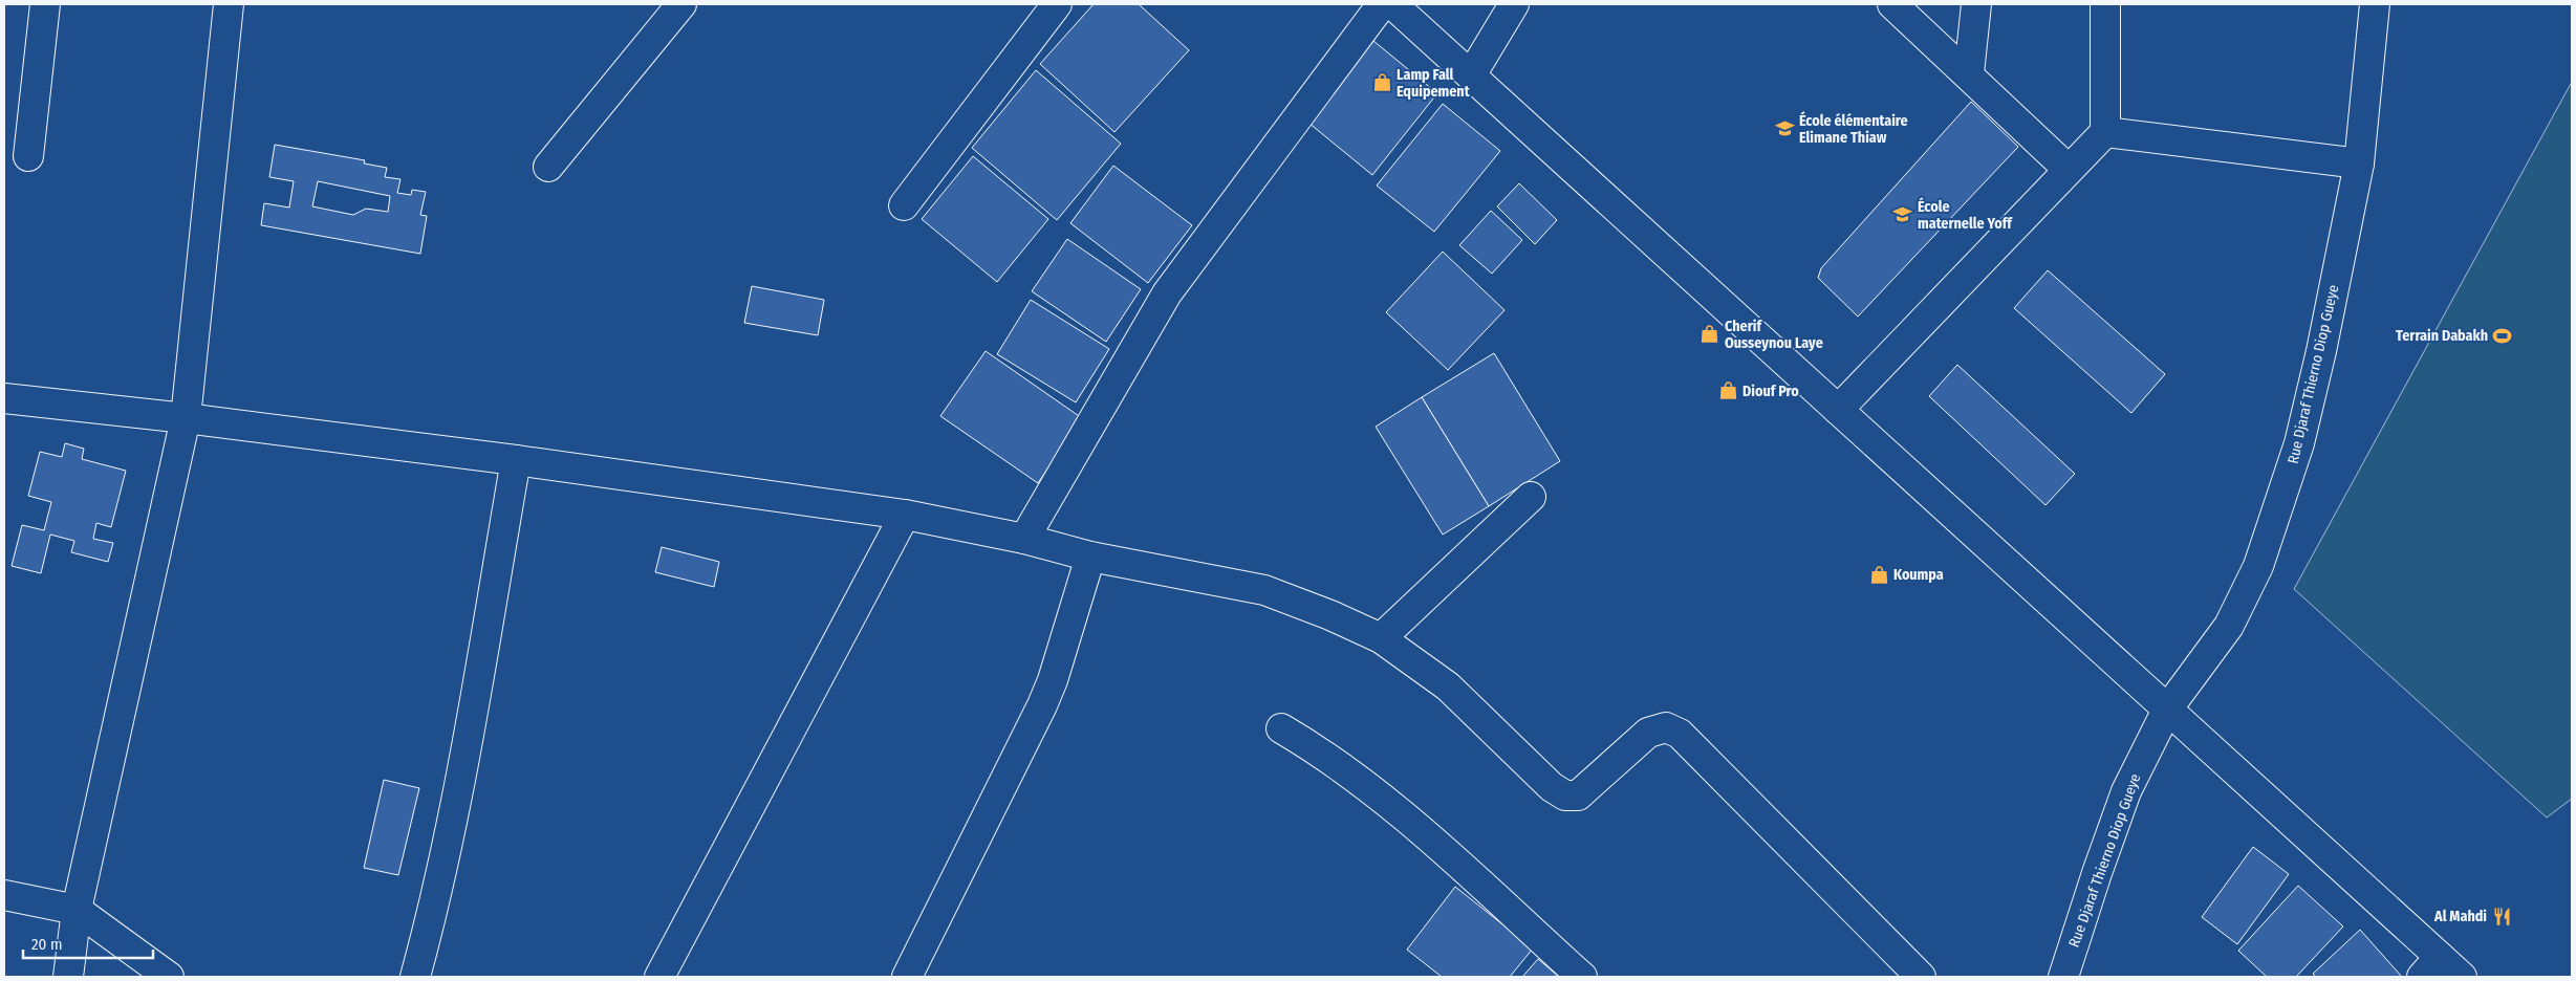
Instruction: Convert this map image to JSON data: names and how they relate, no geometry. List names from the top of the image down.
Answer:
{
  "streets": {
    "street": ["Rue Djaraf Thierno Diop Gueye"]
  },
  "places": {
    "shop": [
      "Lamp Fall Equipement",
      "Cherif Ousseynou Laye",
      "Diouf Pro",
      "Koumpa"
    ],
    "school or university": ["École élémentaire Elimane Thiaw", "École maternelle Yoff"],
    "sports": ["Terrain Dabakh"],
    "restaurant": ["Al Mahdi"]
  },
  "scale_bar": "20 m"
}
